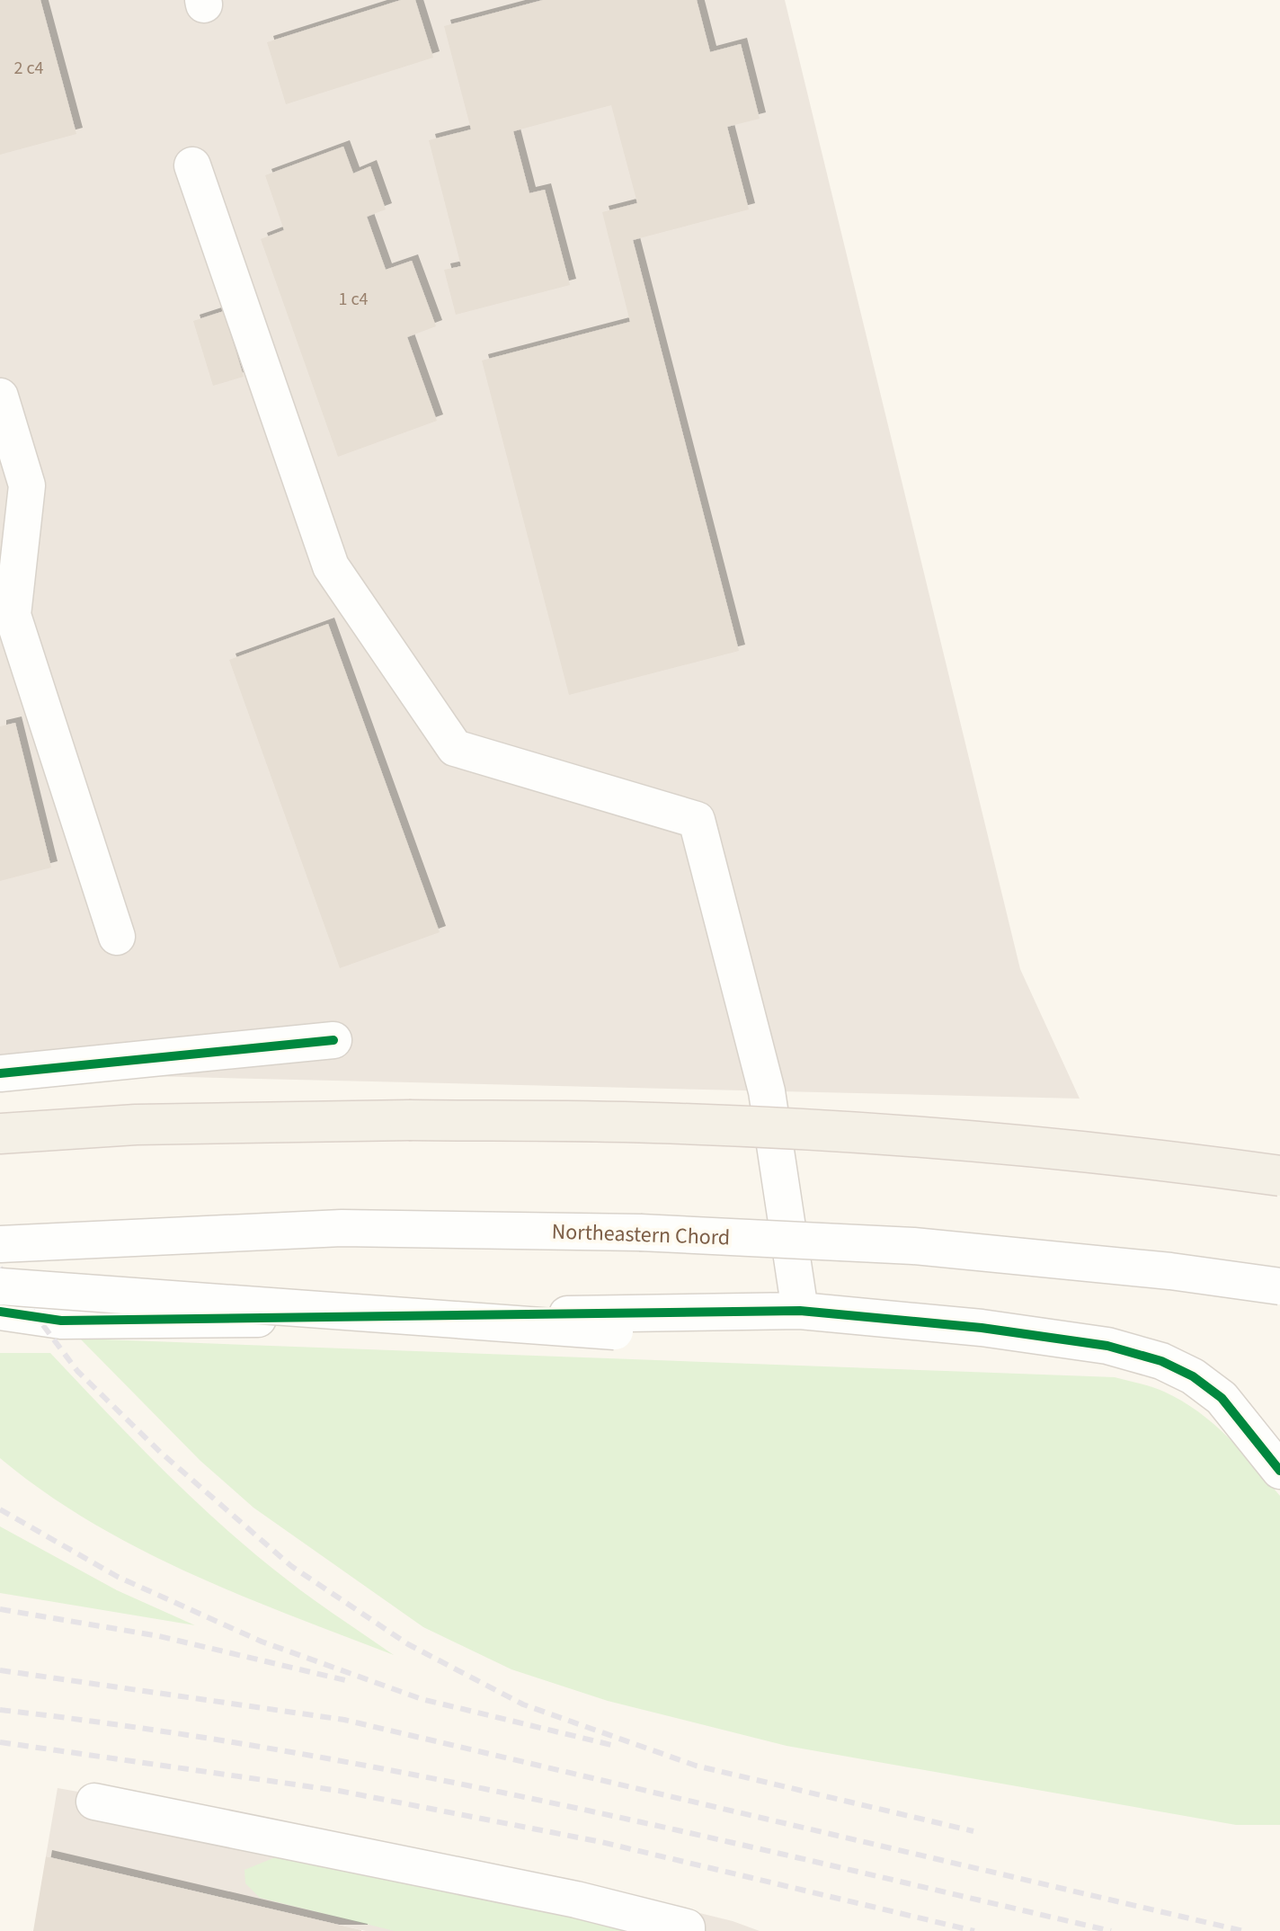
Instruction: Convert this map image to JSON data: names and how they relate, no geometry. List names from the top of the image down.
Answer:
{
  "streets": {
    "street": ["Northeastern Chord"]
  },
  "house_numbers": ["2 с4", "1 с4"]
}
